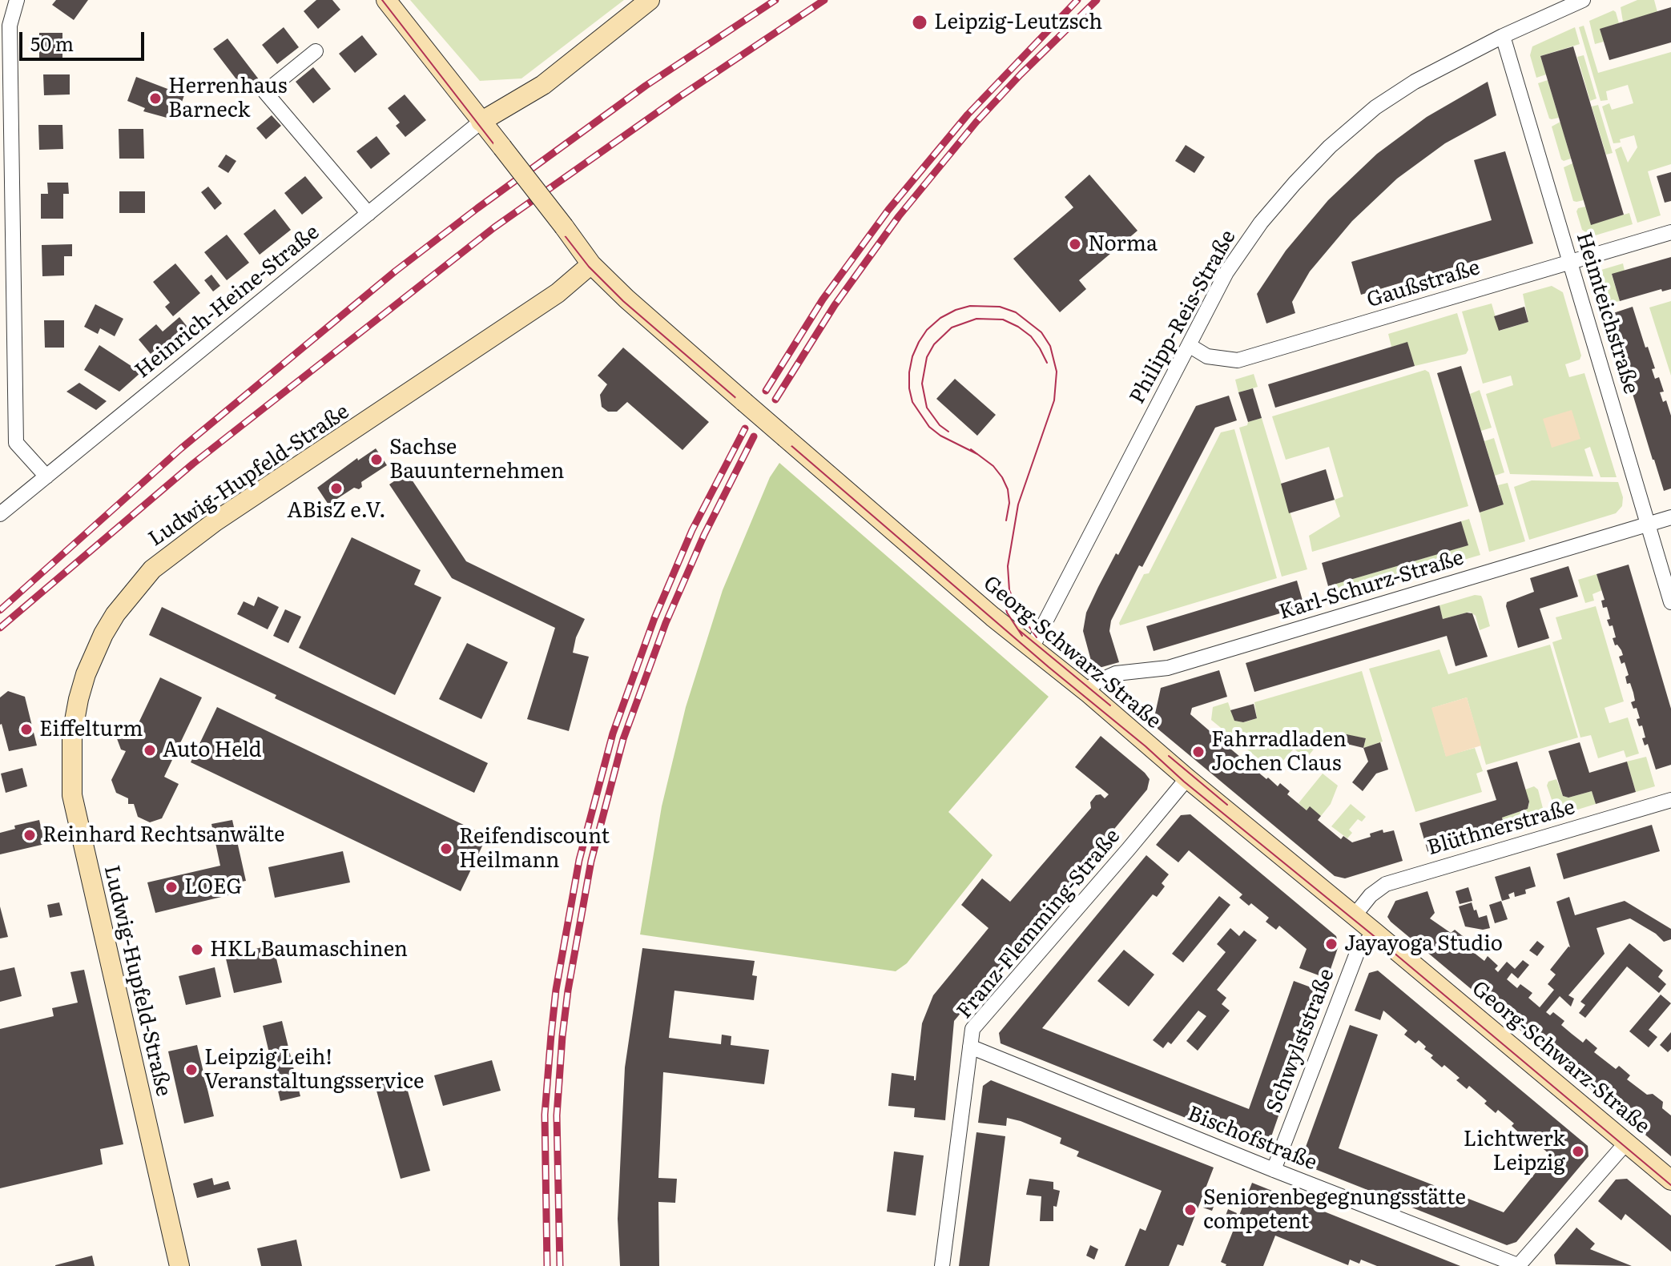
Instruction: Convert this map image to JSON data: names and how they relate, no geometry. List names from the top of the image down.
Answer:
{
  "streets": {
    "main road": ["Ludwig-Hupfeld-Straße", "Georg-Schwarz-Straße"],
    "street": [
      "Gaußstraße",
      "Heinrich-Heine-Straße",
      "Heimteichstraße",
      "Philipp-Reis-Straße",
      "Karl-Schurz-Straße",
      "Blüthnerstraße",
      "Franz-Flemming-Straße",
      "Schwylststraße",
      "Bischofstraße"
    ]
  },
  "crossings": [
    ["Gaußstraße", "Heimteichstraße"],
    ["Gaußstraße", "Philipp-Reis-Straße"],
    ["Heinrich-Heine-Straße", "Georg-Schwarz-Straße"],
    ["Heimteichstraße", "Philipp-Reis-Straße"],
    ["Heimteichstraße", "Karl-Schurz-Straße"],
    ["Philipp-Reis-Straße", "Georg-Schwarz-Straße"],
    ["Ludwig-Hupfeld-Straße", "Georg-Schwarz-Straße"],
    ["Karl-Schurz-Straße", "Georg-Schwarz-Straße"],
    ["Georg-Schwarz-Straße", "Blüthnerstraße"],
    ["Georg-Schwarz-Straße", "Franz-Flemming-Straße"],
    ["Georg-Schwarz-Straße", "Schwylststraße"],
    ["Franz-Flemming-Straße", "Bischofstraße"],
    ["Schwylststraße", "Bischofstraße"]
  ],
  "places": [
    "Leipzig-Leutzsch",
    "Herrenhaus Barneck",
    "Norma",
    "Sachse Bauunternehmen",
    "ABisZ e.V.",
    "Eiffelturm",
    "Auto Held",
    "Fahrradladen Jochen Claus",
    "Reinhard Rechtsanwälte",
    "Reifendiscount Heilmann",
    "LOEG",
    "Jayayoga Studio",
    "HKL Baumaschinen",
    "Leipzig Leih! Veranstaltungsservice",
    "Lichtwerk Leipzig",
    "Seniorenbegegnungsstätte competent"
  ],
  "scale_bar": "50 m"
}
